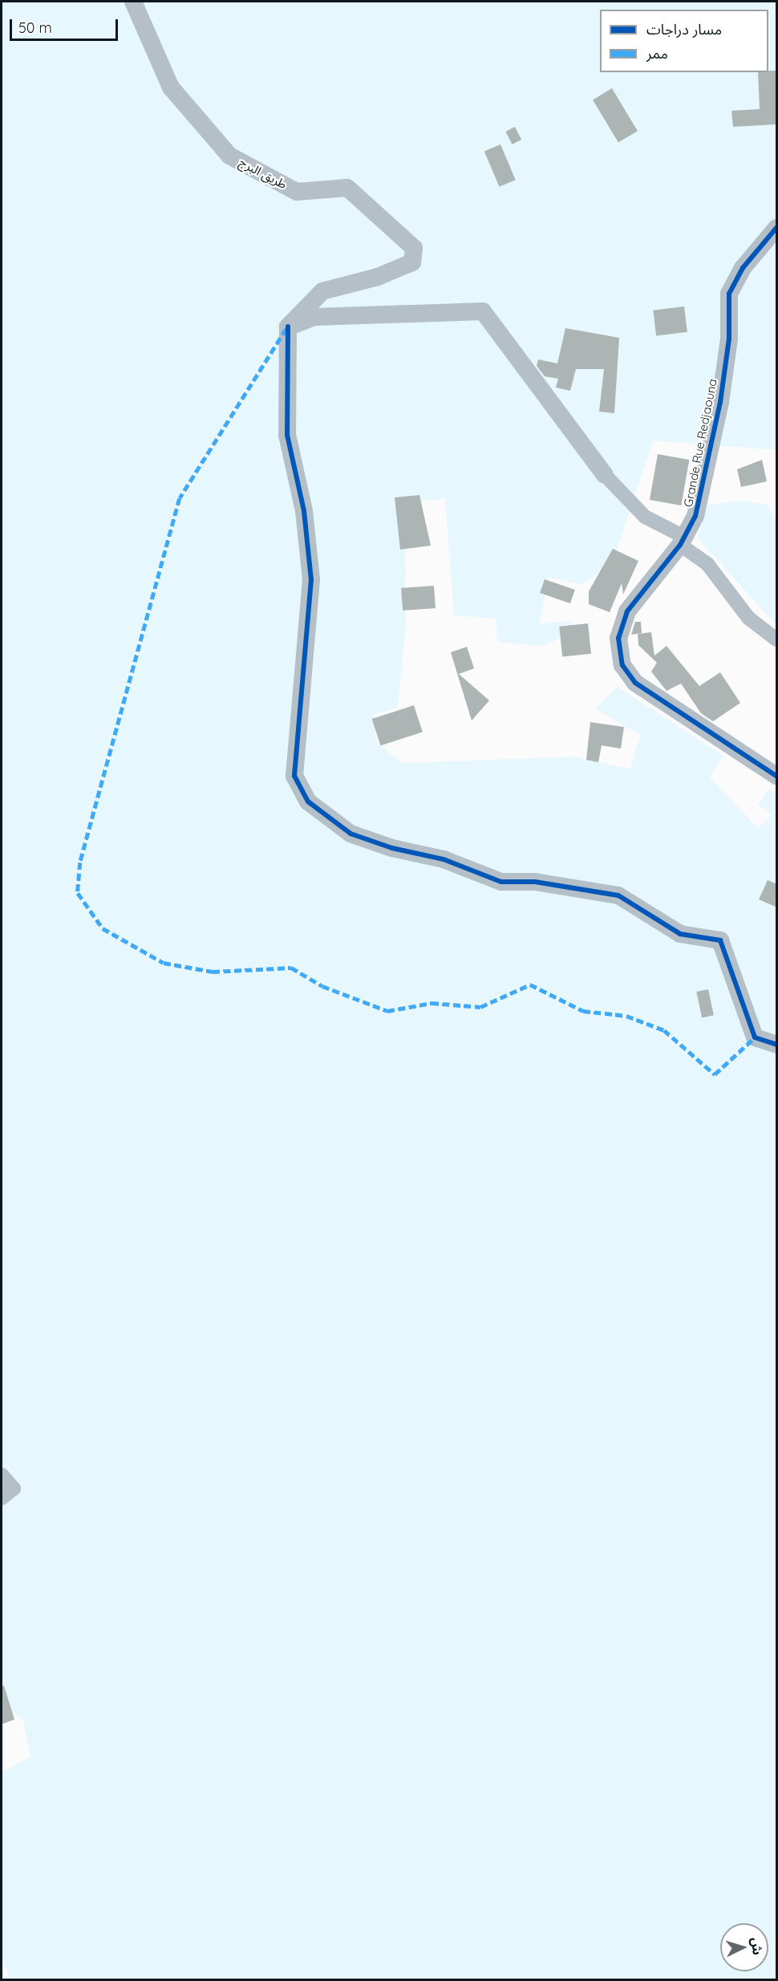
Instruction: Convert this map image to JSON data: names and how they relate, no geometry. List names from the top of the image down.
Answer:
{
  "streets": {
    "street": ["طريق البرج", "Grande Rue Redjaouna"]
  },
  "legend": ["مسار دراجات", "ممر"],
  "scale_bar": "50 m",
  "north": "right"
}
